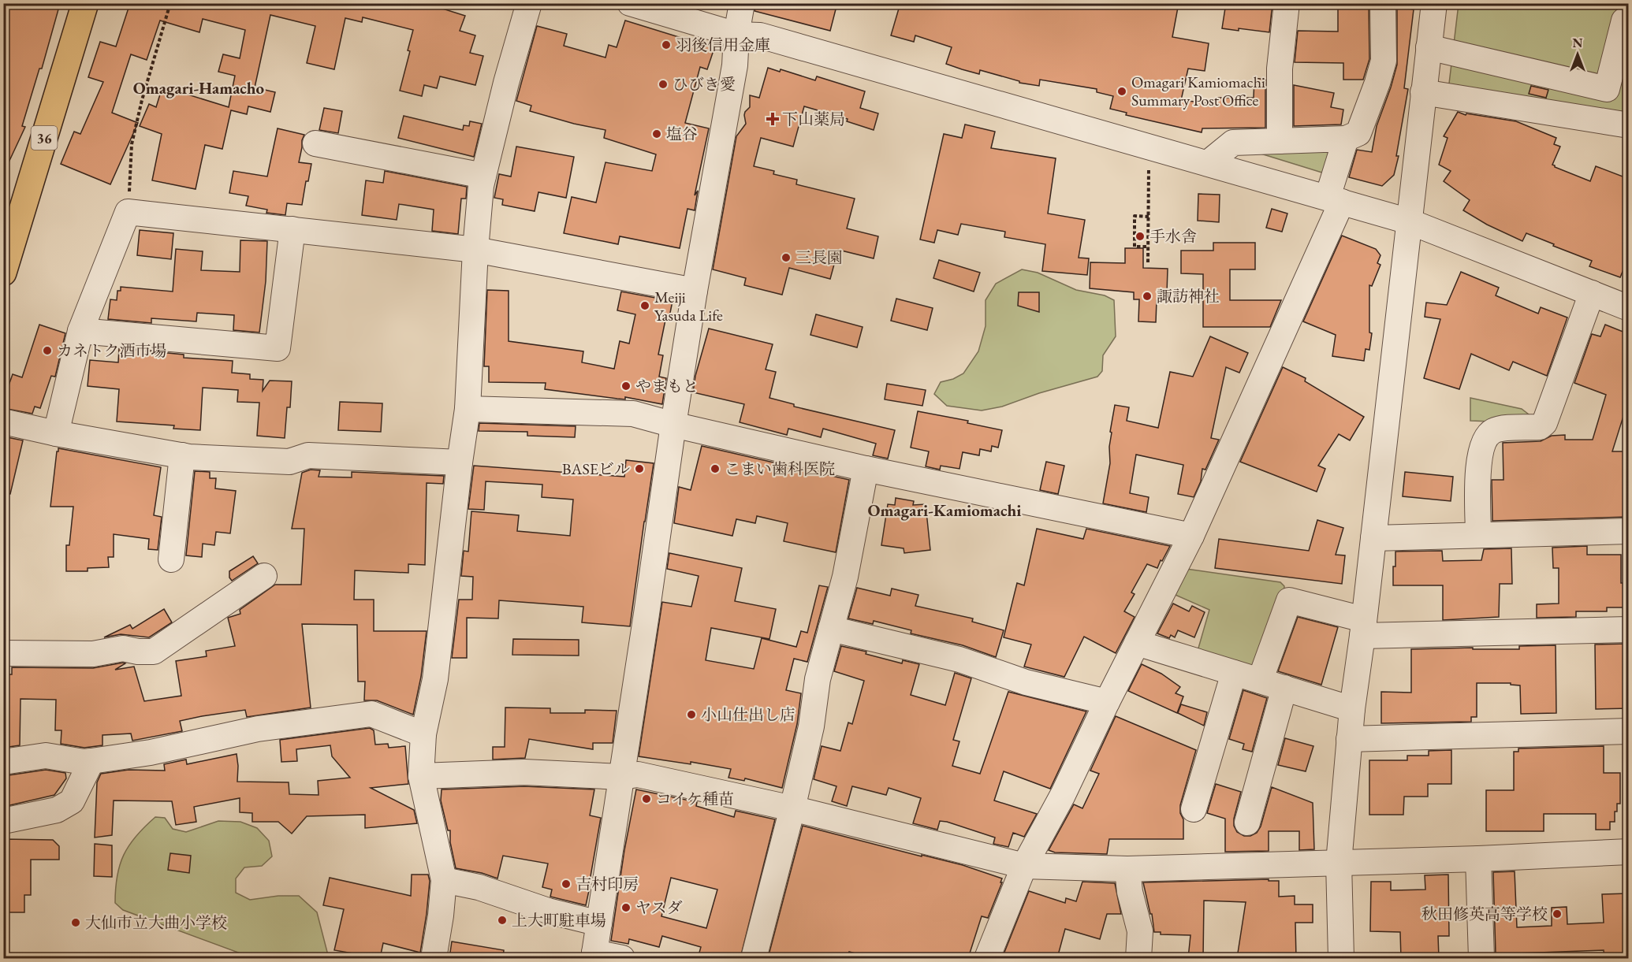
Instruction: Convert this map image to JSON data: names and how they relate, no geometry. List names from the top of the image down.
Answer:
{
  "streets": {
    "main road": ["36"]
  },
  "districts": ["Omagari-Hamacho", "Omagari-Kamiomachi"],
  "places": {
    "other": [
      "羽後信用金庫",
      "ひびき愛",
      "Omagari Kamiomachi Summary Post Office",
      "塩谷",
      "手水舎",
      "三長園",
      "諏訪神社",
      "Meiji Yasuda Life",
      "カネトク酒市場",
      "やまもと",
      "BASEビル",
      "こまい歯科医院",
      "小山仕出し店",
      "コイケ種苗",
      "吉村印房",
      "ヤスダ",
      "秋田修英高等学校",
      "上大町駐車場",
      "大仙市立大曲小学校"
    ],
    "health": ["下山薬局"]
  },
  "north": "top"
}
